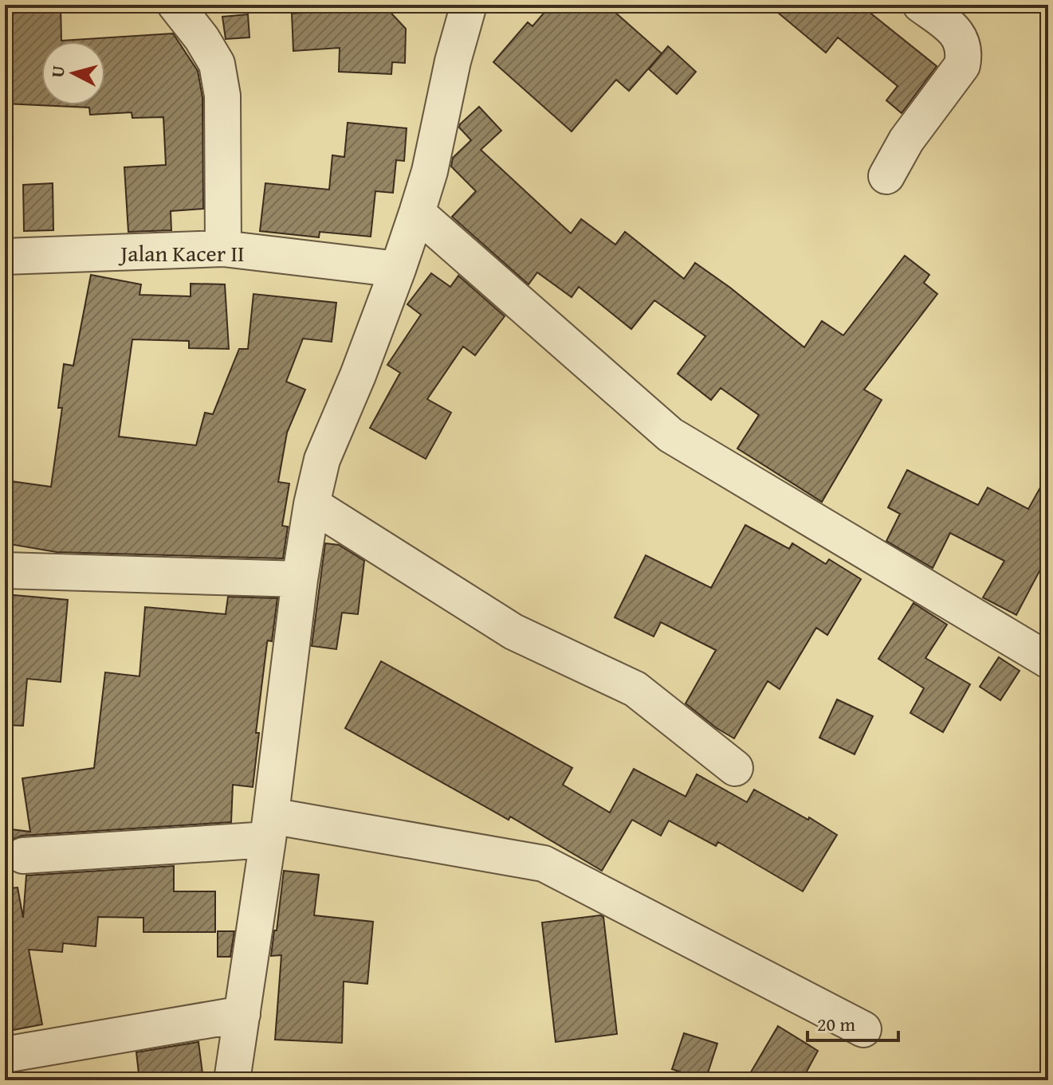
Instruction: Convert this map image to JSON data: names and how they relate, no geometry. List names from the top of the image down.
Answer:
{
  "streets": {
    "street": ["Jalan Kacer II"]
  },
  "scale_bar": "20 m",
  "north": "left"
}
